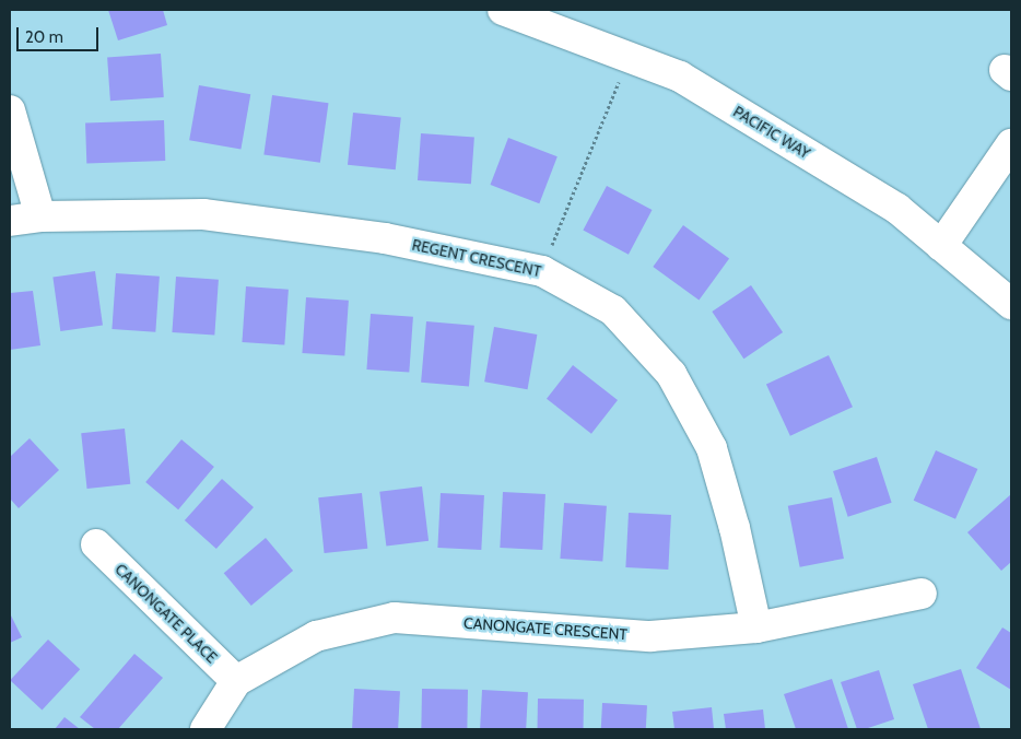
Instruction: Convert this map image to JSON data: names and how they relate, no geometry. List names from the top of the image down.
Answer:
{
  "streets": {
    "street": [
      "PACIFIC WAY",
      "REGENT CRESCENT",
      "CANONGATE PLACE",
      "CANONGATE CRESCENT"
    ]
  },
  "crossings": [
    ["REGENT CRESCENT", "CANONGATE CRESCENT"],
    ["CANONGATE PLACE", "CANONGATE CRESCENT"]
  ],
  "scale_bar": "20 m"
}
